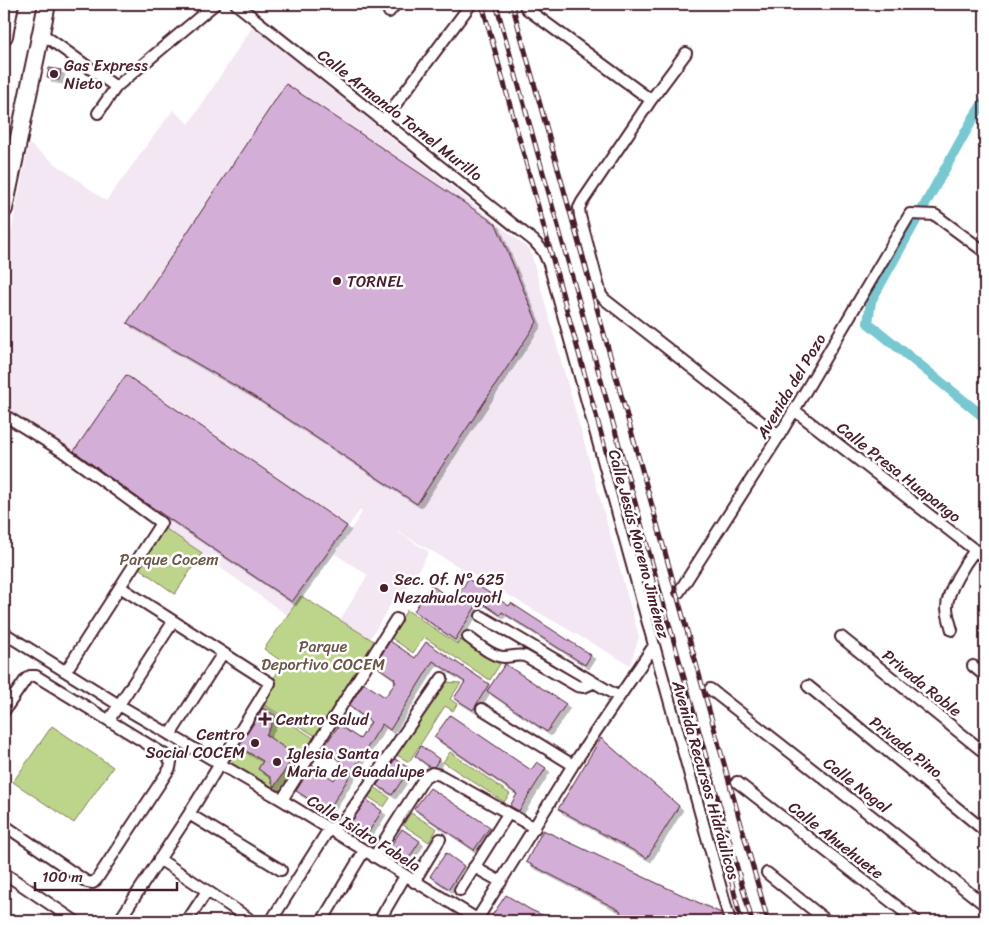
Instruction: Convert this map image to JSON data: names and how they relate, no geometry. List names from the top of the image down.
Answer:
{
  "streets": {
    "street": [
      "Calle Armando Tornel Murillo",
      "Avenida del Pozo",
      "Calle Presa Huapango",
      "Calle Jesús Moreno Jiménez",
      "Privada Roble",
      "Privada Pino",
      "Avenida Recursos Hidráulicos",
      "Calle Nogal",
      "Calle Isidro Fabela",
      "Calle Ahuehuete"
    ]
  },
  "crossings": [
    ["Calle Armando Tornel Murillo", "Calle Jesús Moreno Jiménez"],
    ["Avenida del Pozo", "Calle Presa Huapango"],
    ["Calle Jesús Moreno Jiménez", "Avenida Recursos Hidráulicos"],
    ["Calle Jesús Moreno Jiménez", "Calle Isidro Fabela"]
  ],
  "parks": ["Parque Cocem", "Parque Deportivo COCEM"],
  "places": {
    "other": [
      "Gas Express Nieto",
      "TORNEL",
      "Sec. Of. N° 625 Nezahualcoyotl",
      "Centro Social COCEM",
      "Iglesia Santa Maria de Guadalupe"
    ],
    "health": ["Centro Salud"]
  },
  "scale_bar": "100 m"
}
